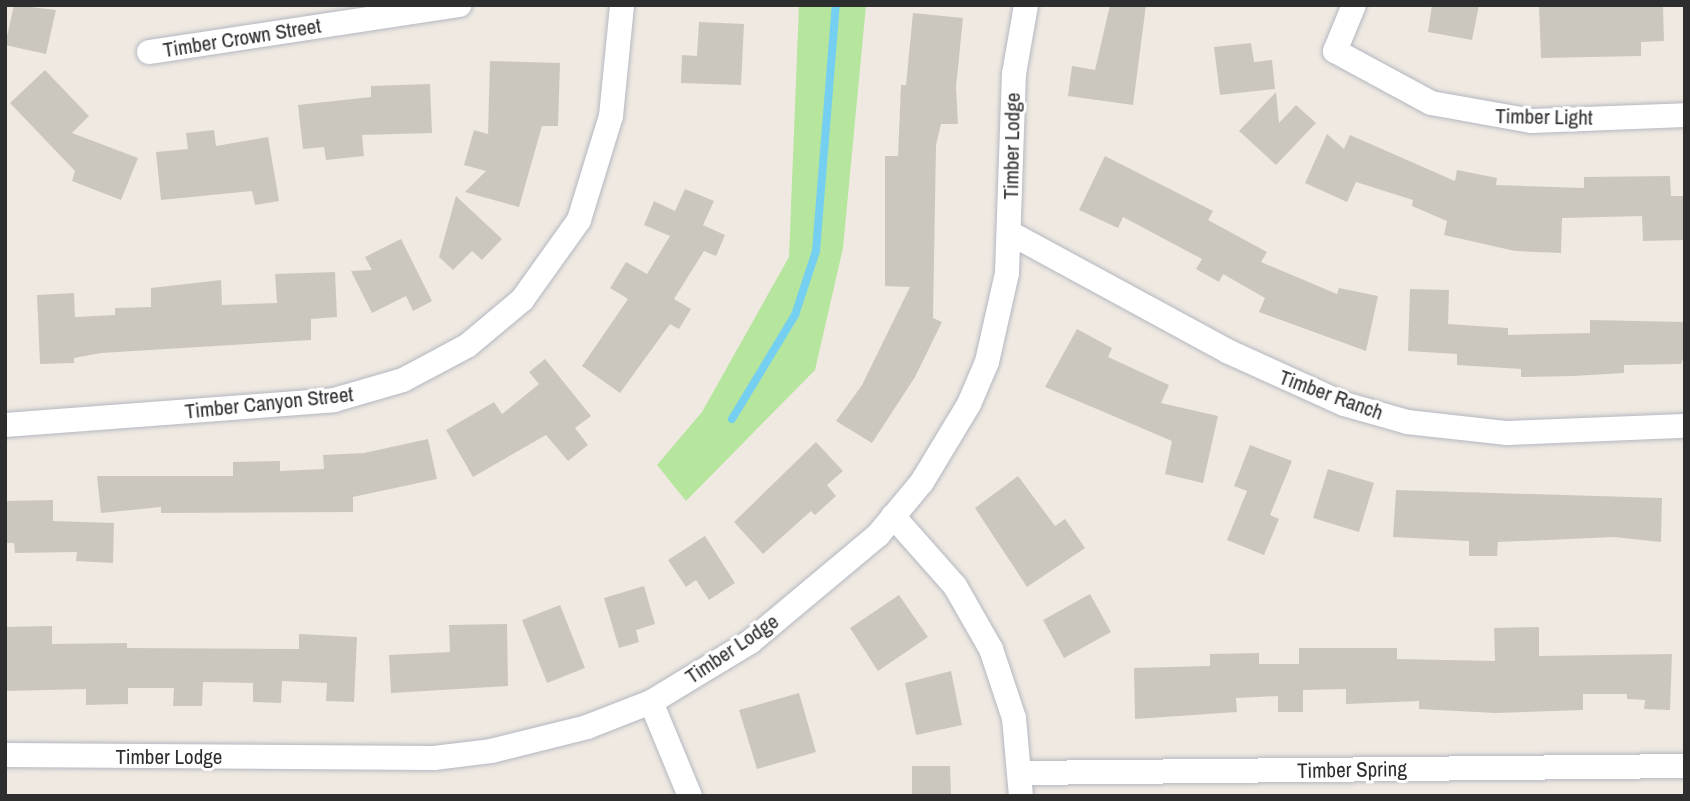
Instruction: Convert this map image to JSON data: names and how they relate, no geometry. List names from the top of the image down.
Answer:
{
  "streets": {
    "street": [
      "Timber Crown Street",
      "Timber Light",
      "Timber Lodge",
      "Timber Ranch",
      "Timber Canyon Street",
      "Timber Spring"
    ]
  },
  "crossings": [
    ["Timber Lodge", "Timber Ranch"]
  ]
}
